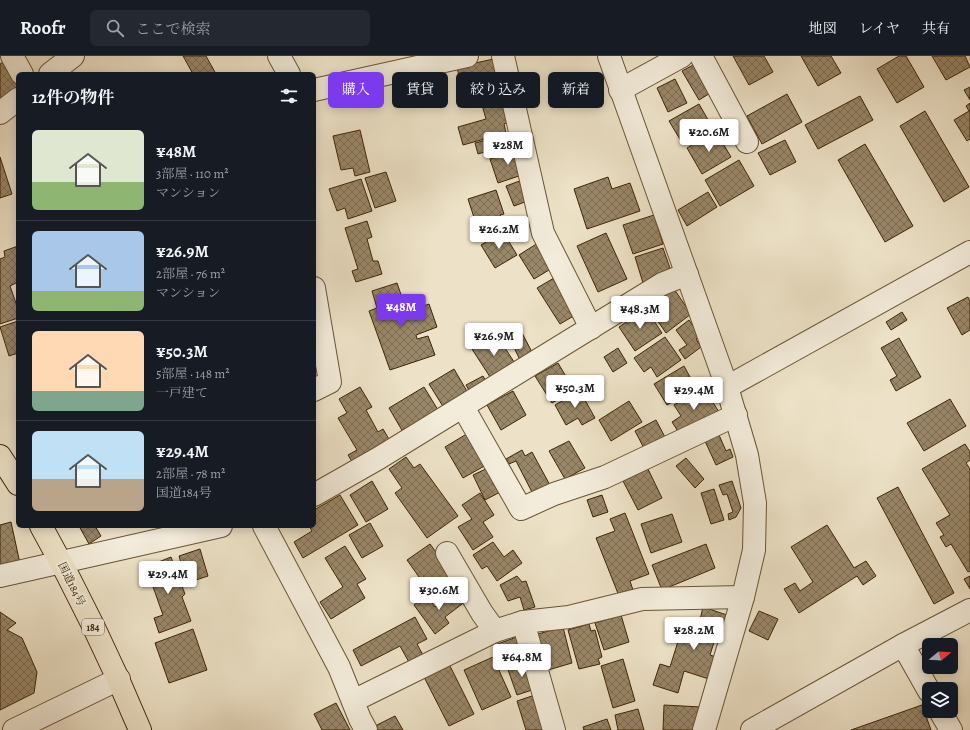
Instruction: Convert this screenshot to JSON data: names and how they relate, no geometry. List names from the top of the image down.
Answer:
{
  "streets": {
    "highway": ["国道184号", "184"]
  },
  "north": "right",
  "page": {
    "header": "Roofr",
    "search": "ここで検索",
    "nav": ["地図", "レイヤ", "共有"],
    "chip": [
      "購入",
      "賃貸",
      "絞り込み",
      "新着"
    ],
    "heading": "12件の物件",
    "price": [
      "¥20.6M",
      "¥28M",
      "¥26.2M",
      "¥48M",
      "¥48.3M",
      "¥26.9M",
      "¥50.3M",
      "¥29.4M",
      "¥29.4M",
      "¥30.6M",
      "¥28.2M",
      "¥64.8M"
    ],
    "list": [
      {
        "name": "¥48M",
        "note": "3部屋 · 110 m² · マンション"
      },
      {
        "name": "¥26.9M",
        "note": "2部屋 · 76 m² · マンション"
      },
      {
        "name": "¥50.3M",
        "note": "5部屋 · 148 m² · 一戸建て"
      },
      {
        "name": "¥29.4M",
        "note": "2部屋 · 78 m² · 国道184号"
      }
    ]
  }
}
